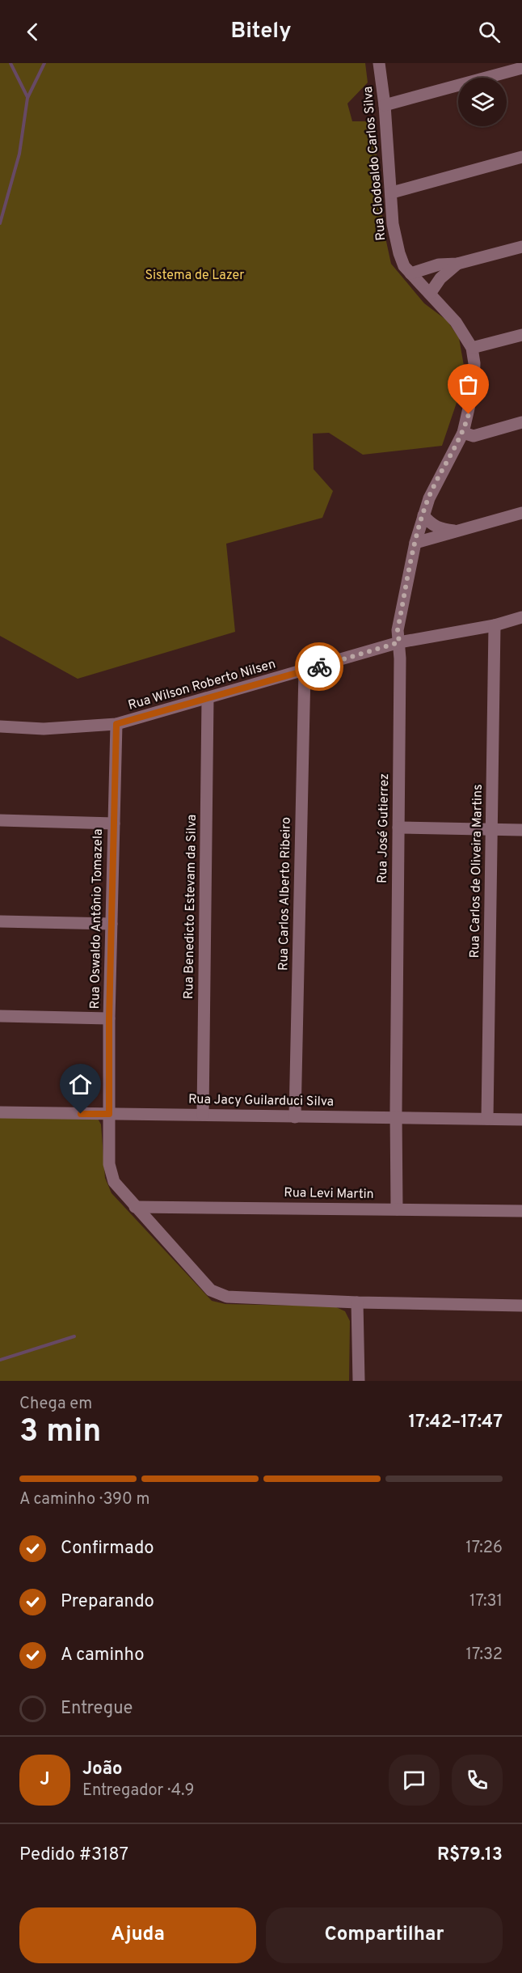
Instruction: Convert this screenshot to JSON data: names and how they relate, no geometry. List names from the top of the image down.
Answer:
{
  "streets": {
    "street": [
      "Rua Clodoaldo Carlos Silva",
      "Rua Wilson Roberto Nilsen",
      "Rua José Gutierrez",
      "Rua Carlos de Oliveira Martins",
      "Rua Carlos Alberto Ribeiro",
      "Rua Benedicto Estevam da Silva",
      "Rua Oswaldo Antônio Tomazela",
      "Rua Jacy Guilarduci Silva",
      "Rua Levi Martin"
    ]
  },
  "crossings": [
    ["Rua Wilson Roberto Nilsen", "Rua José Gutierrez"],
    ["Rua Wilson Roberto Nilsen", "Rua Carlos de Oliveira Martins"],
    ["Rua Wilson Roberto Nilsen", "Rua Carlos Alberto Ribeiro"],
    ["Rua Wilson Roberto Nilsen", "Rua Benedicto Estevam da Silva"],
    ["Rua Wilson Roberto Nilsen", "Rua Oswaldo Antônio Tomazela"],
    ["Rua José Gutierrez", "Rua Jacy Guilarduci Silva"],
    ["Rua José Gutierrez", "Rua Levi Martin"],
    ["Rua Carlos de Oliveira Martins", "Rua Jacy Guilarduci Silva"],
    ["Rua Carlos Alberto Ribeiro", "Rua Jacy Guilarduci Silva"],
    ["Rua Benedicto Estevam da Silva", "Rua Jacy Guilarduci Silva"],
    ["Rua Oswaldo Antônio Tomazela", "Rua Jacy Guilarduci Silva"],
    ["Rua Oswaldo Antônio Tomazela", "Rua Levi Martin"]
  ],
  "parks": ["Sistema de Lazer"],
  "page": {
    "header": "Bitely",
    "heading": ["3 min", "Chega em", "17:42–17:47"],
    "panel": [
      "João",
      "Entregador · 4.9",
      "Pedido #3187",
      "R$79.13"
    ],
    "bar": "A caminho · 390 m",
    "list": [
      ["Confirmado", "17:26"],
      ["Preparando", "17:31"],
      ["A caminho", "17:32"],
      "Entregue"
    ],
    "round": "J",
    "buttons": ["Ajuda", "Compartilhar"]
  }
}
